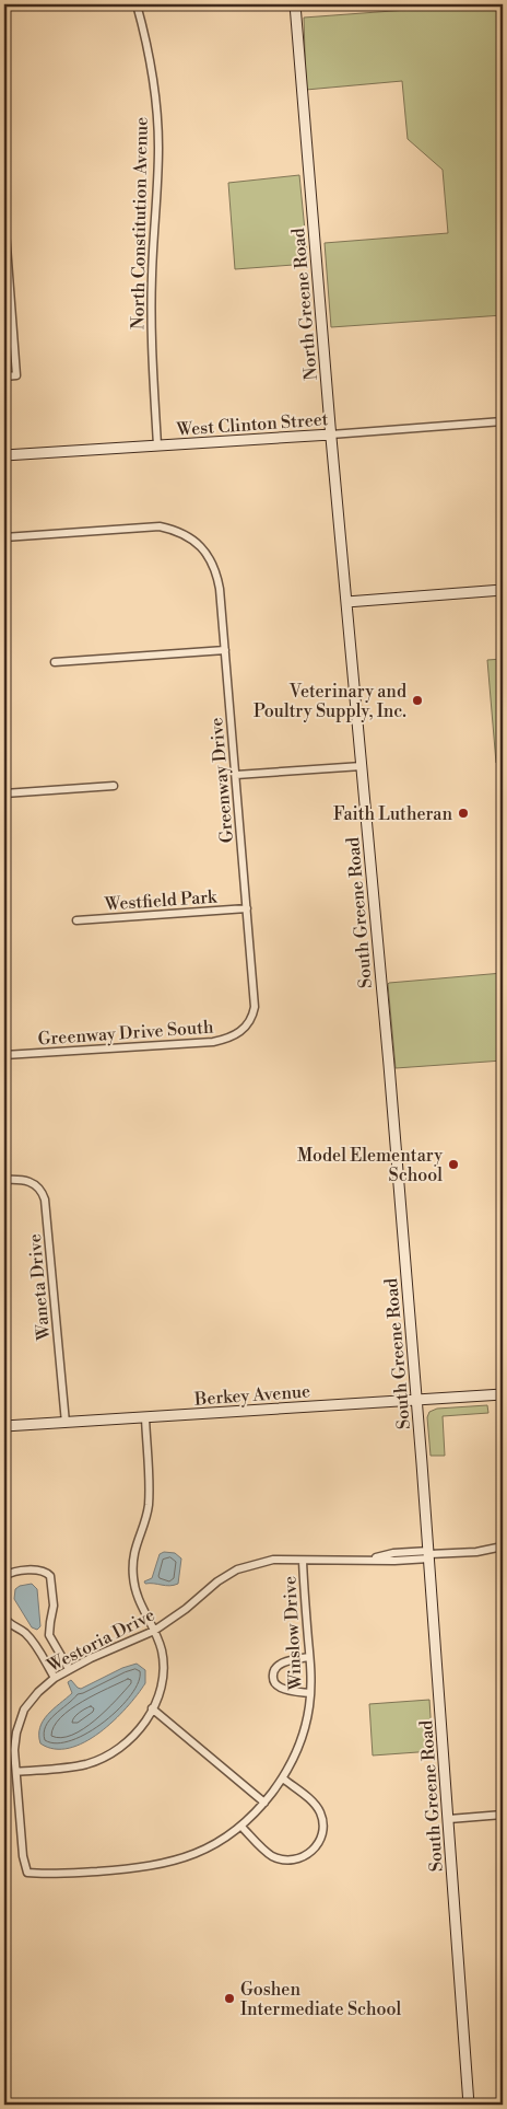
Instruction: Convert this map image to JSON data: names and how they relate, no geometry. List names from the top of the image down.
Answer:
{
  "streets": {
    "street": [
      "North Constitution Avenue",
      "North Greene Road",
      "West Clinton Street",
      "Greenway Drive",
      "Westfield Park",
      "South Greene Road",
      "Greenway Drive South",
      "Waneta Drive",
      "Berkey Avenue",
      "Winslow Drive",
      "Westoria Drive"
    ]
  },
  "crossings": [
    ["North Constitution Avenue", "West Clinton Street"],
    ["North Greene Road", "West Clinton Street"],
    ["North Greene Road", "South Greene Road"],
    ["Greenway Drive", "Westfield Park"],
    ["Greenway Drive", "Greenway Drive South"],
    ["South Greene Road", "Berkey Avenue"],
    ["South Greene Road", "Westoria Drive"],
    ["Waneta Drive", "Berkey Avenue"],
    ["Winslow Drive", "Westoria Drive"]
  ],
  "places": [
    "Veterinary and Poultry Supply, Inc.",
    "Faith Lutheran",
    "Model Elementary School",
    "Goshen Intermediate School"
  ]
}
